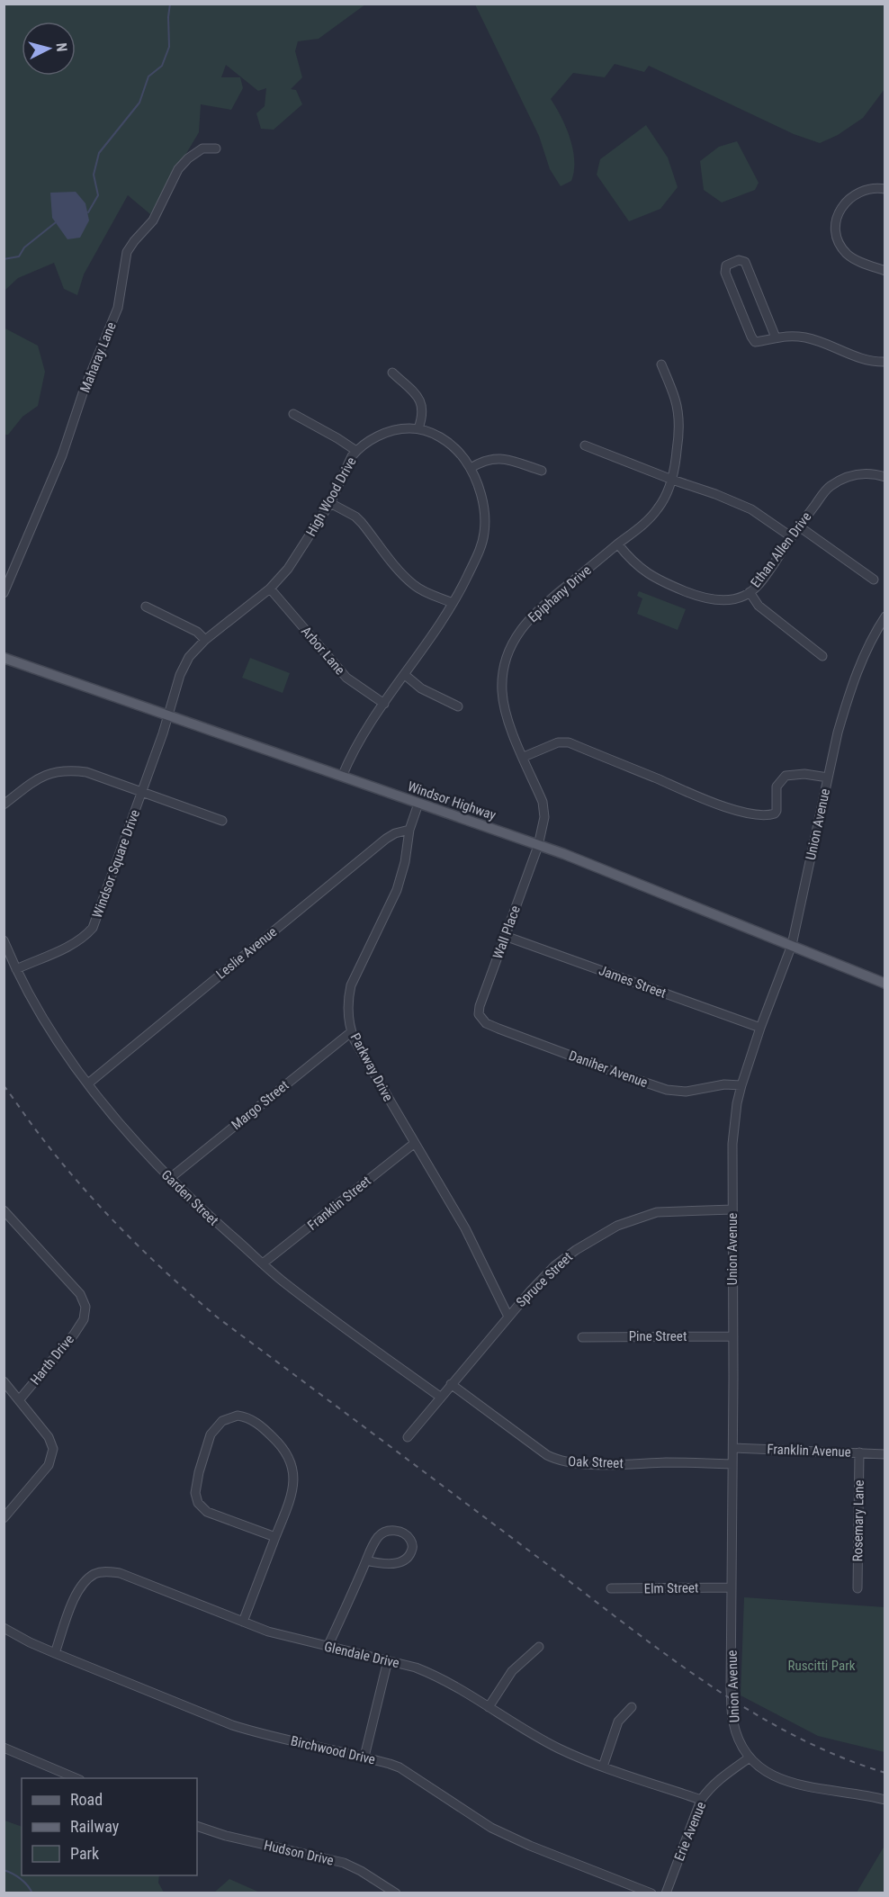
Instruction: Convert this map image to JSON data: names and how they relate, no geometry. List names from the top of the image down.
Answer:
{
  "streets": {
    "main road": ["Windsor Highway"],
    "street": [
      "Maharay Lane",
      "High Wood Drive",
      "Ethan Allen Drive",
      "Epiphany Drive",
      "Arbor Lane",
      "Union Avenue",
      "Windsor Square Drive",
      "Wall Place",
      "Leslie Avenue",
      "James Street",
      "Parkway Drive",
      "Daniher Avenue",
      "Margo Street",
      "Garden Street",
      "Franklin Street",
      "Spruce Street",
      "Pine Street",
      "Harth Drive",
      "Franklin Avenue",
      "Oak Street",
      "Rosemary Lane",
      "Elm Street",
      "Glendale Drive",
      "Birchwood Drive",
      "Erie Avenue",
      "Hudson Drive"
    ]
  },
  "crossings": [
    ["High Wood Drive", "Arbor Lane"],
    ["High Wood Drive", "Windsor Highway"],
    ["High Wood Drive", "Windsor Square Drive"],
    ["Ethan Allen Drive", "Epiphany Drive"],
    ["Epiphany Drive", "Windsor Highway"],
    ["Epiphany Drive", "Wall Place"],
    ["Windsor Highway", "Union Avenue"],
    ["Windsor Highway", "Windsor Square Drive"],
    ["Windsor Highway", "Wall Place"],
    ["Windsor Highway", "Parkway Drive"],
    ["Union Avenue", "James Street"],
    ["Union Avenue", "Daniher Avenue"],
    ["Union Avenue", "Spruce Street"],
    ["Union Avenue", "Pine Street"],
    ["Union Avenue", "Franklin Avenue"],
    ["Union Avenue", "Oak Street"],
    ["Union Avenue", "Elm Street"],
    ["Union Avenue", "Erie Avenue"],
    ["Windsor Square Drive", "Garden Street"],
    ["Wall Place", "James Street"],
    ["Wall Place", "Daniher Avenue"],
    ["Leslie Avenue", "Parkway Drive"],
    ["Leslie Avenue", "Garden Street"],
    ["Parkway Drive", "Margo Street"],
    ["Parkway Drive", "Franklin Street"],
    ["Parkway Drive", "Spruce Street"],
    ["Margo Street", "Garden Street"],
    ["Garden Street", "Franklin Street"],
    ["Garden Street", "Spruce Street"],
    ["Spruce Street", "Oak Street"],
    ["Franklin Avenue", "Rosemary Lane"],
    ["Glendale Drive", "Birchwood Drive"],
    ["Glendale Drive", "Erie Avenue"]
  ],
  "parks": ["Ruscitti Park"],
  "legend": ["Road", "Railway", "Park"],
  "north": "right"
}
